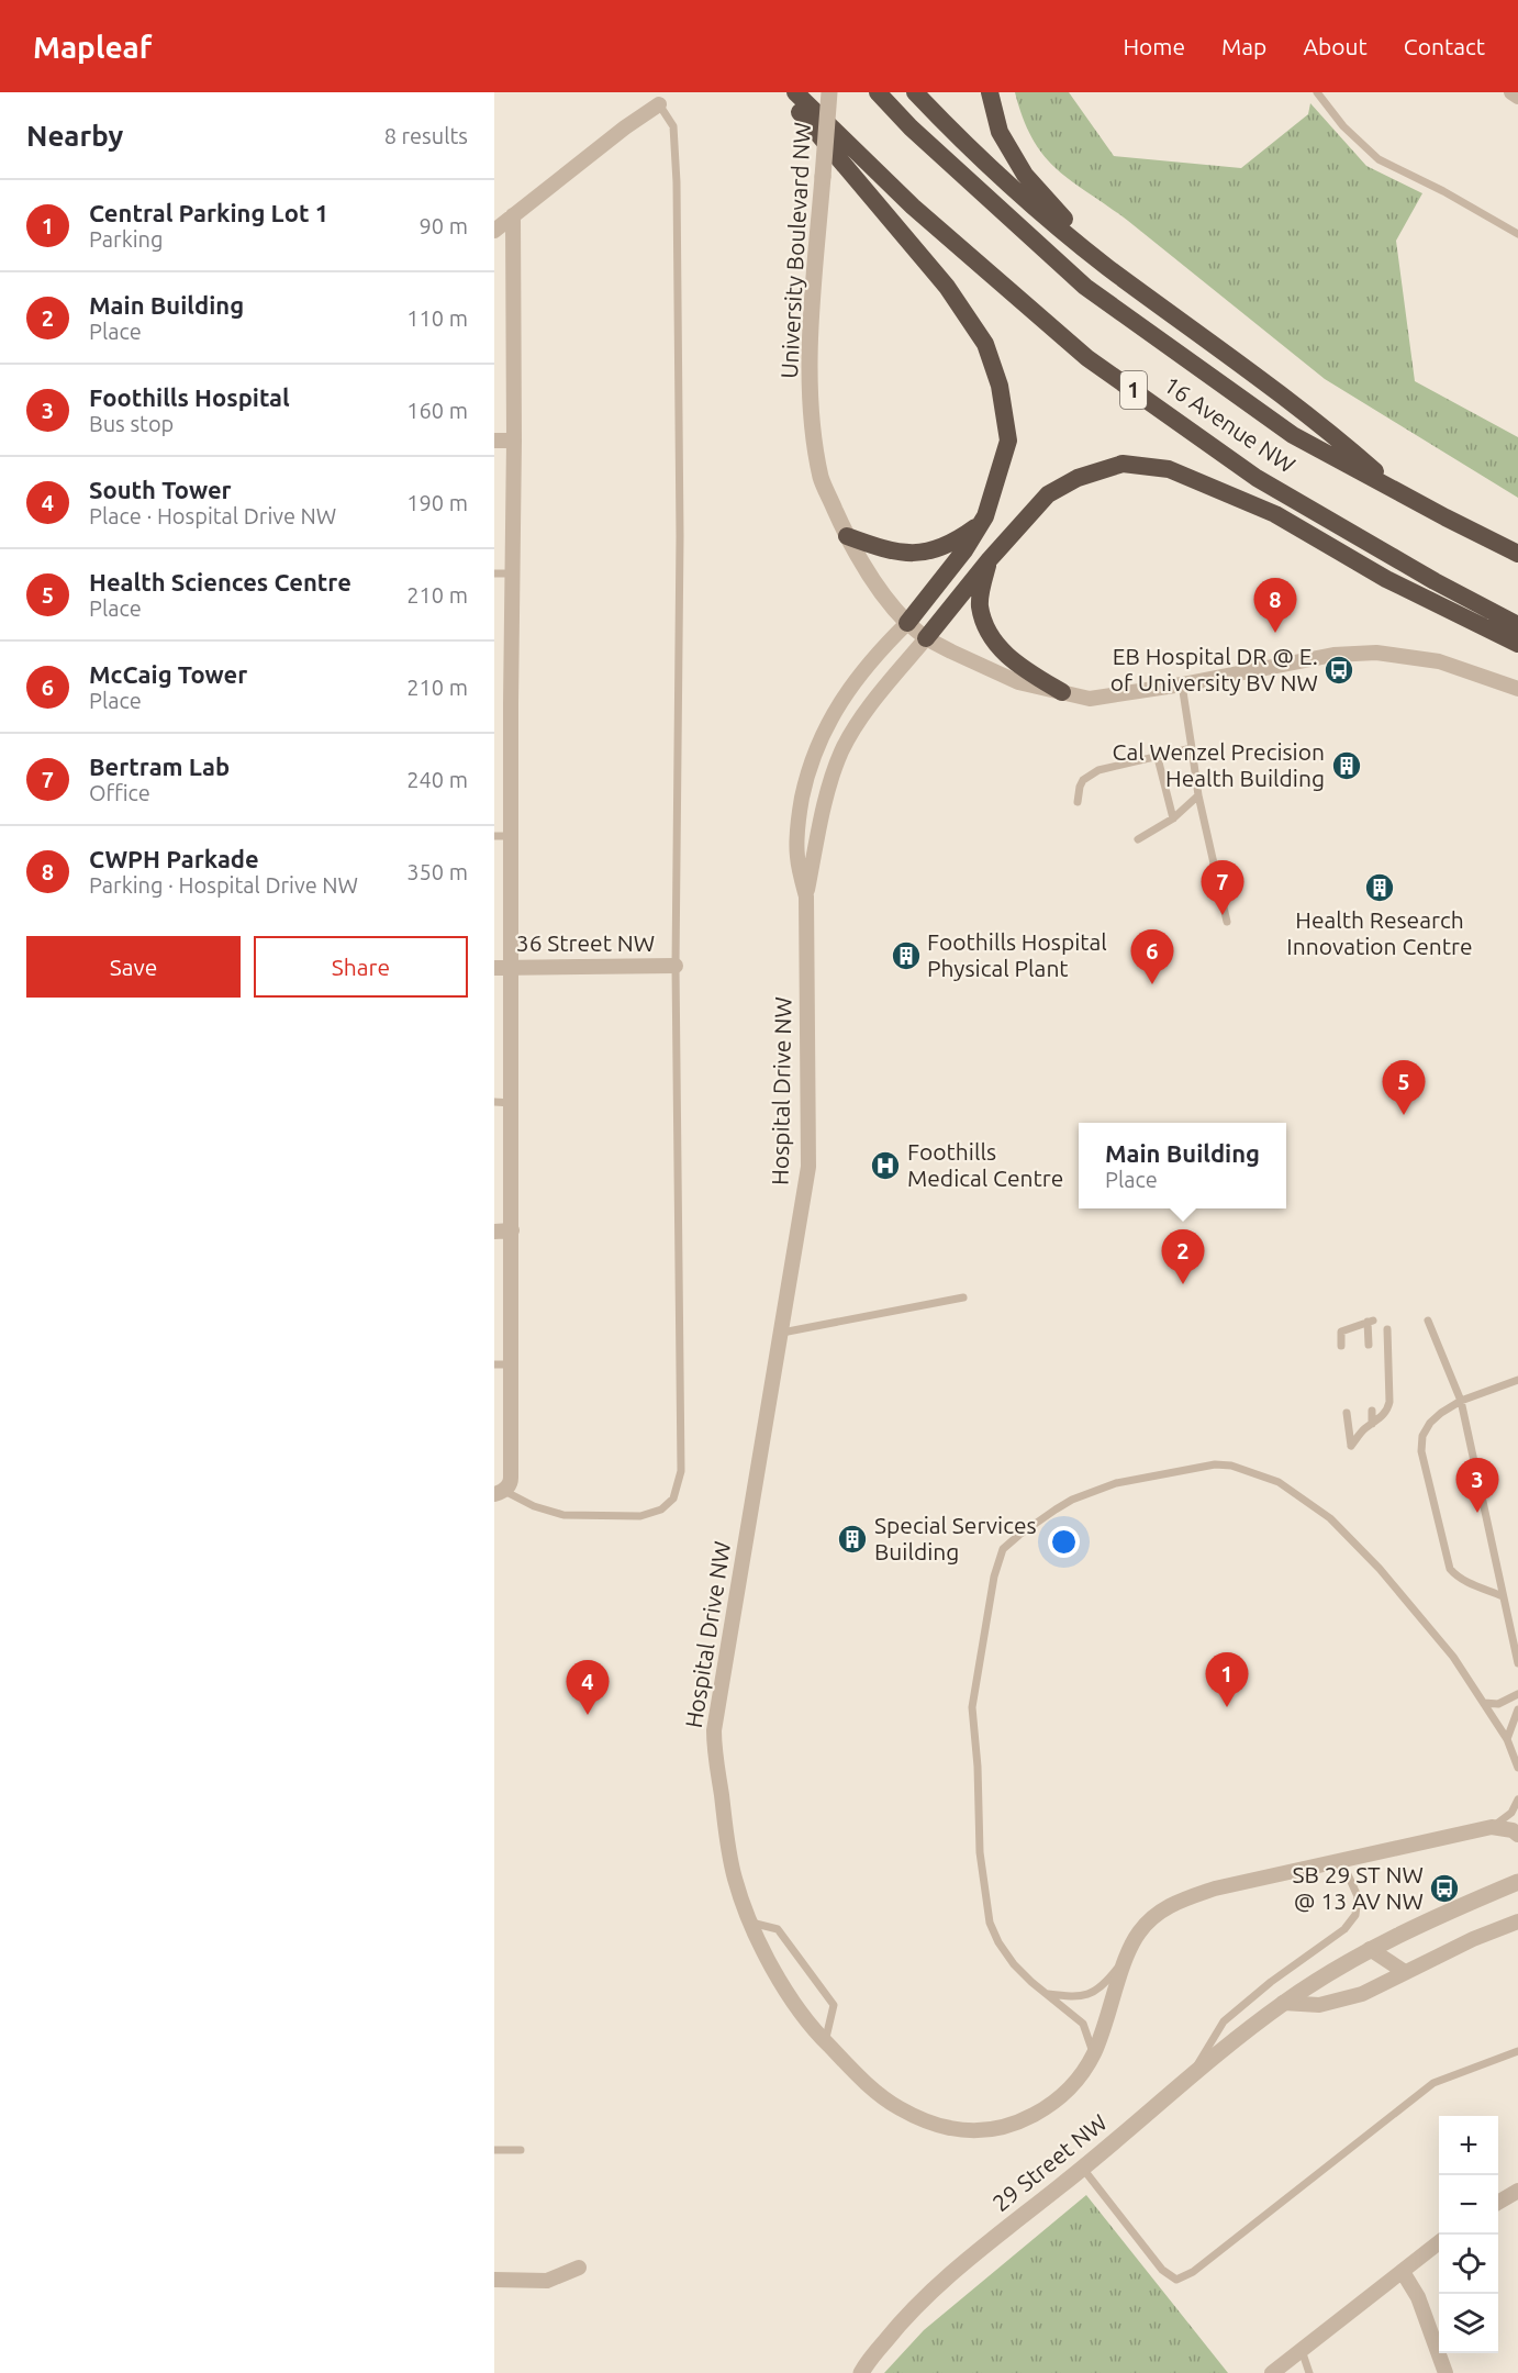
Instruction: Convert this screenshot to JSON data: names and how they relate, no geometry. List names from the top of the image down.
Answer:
{
  "streets": {
    "highway": ["1", "16 Avenue NW"],
    "street": [
      "University Boulevard NW",
      "36 Street NW",
      "Hospital Drive NW",
      "29 Street NW"
    ]
  },
  "crossings": [
    ["University Boulevard NW", "Hospital Drive NW"]
  ],
  "places": {
    "bus stop": ["EB Hospital DR @ E. of University BV NW", "SB 29 ST NW @ 13 AV NW"],
    "building": [
      "Cal Wenzel Precision Health Building",
      "Health Research Innovation Centre",
      "Foothills Hospital Physical Plant",
      "Special Services Building"
    ],
    "hospital": ["Foothills Medical Centre"]
  },
  "page": {
    "header": "Mapleaf",
    "nav": [
      "Home",
      "Map",
      "About",
      "Contact"
    ],
    "heading": ["Nearby", "8 results"],
    "list": [
      {
        "mark": "1",
        "name": "Central Parking Lot 1",
        "note": "Parking",
        "value": "90 m"
      },
      {
        "mark": "2",
        "name": "Main Building",
        "note": "Place",
        "value": "110 m"
      },
      {
        "mark": "3",
        "name": "Foothills Hospital",
        "note": "Bus stop",
        "value": "160 m"
      },
      {
        "mark": "4",
        "name": "South Tower",
        "note": "Place · Hospital Drive NW",
        "value": "190 m"
      },
      {
        "mark": "5",
        "name": "Health Sciences Centre",
        "note": "Place",
        "value": "210 m"
      },
      {
        "mark": "6",
        "name": "McCaig Tower",
        "note": "Place",
        "value": "210 m"
      },
      {
        "mark": "7",
        "name": "Bertram Lab",
        "note": "Office",
        "value": "240 m"
      },
      {
        "mark": "8",
        "name": "CWPH Parkade",
        "note": "Parking · Hospital Drive NW",
        "value": "350 m"
      }
    ],
    "pins": [
      "8",
      "7",
      "6",
      "5",
      "2",
      "3",
      "1",
      "4"
    ],
    "buttons": ["Save", "Share"],
    "popup": ["Main Building", "Place"],
    "map_buttons": ["+", "−"]
  }
}
